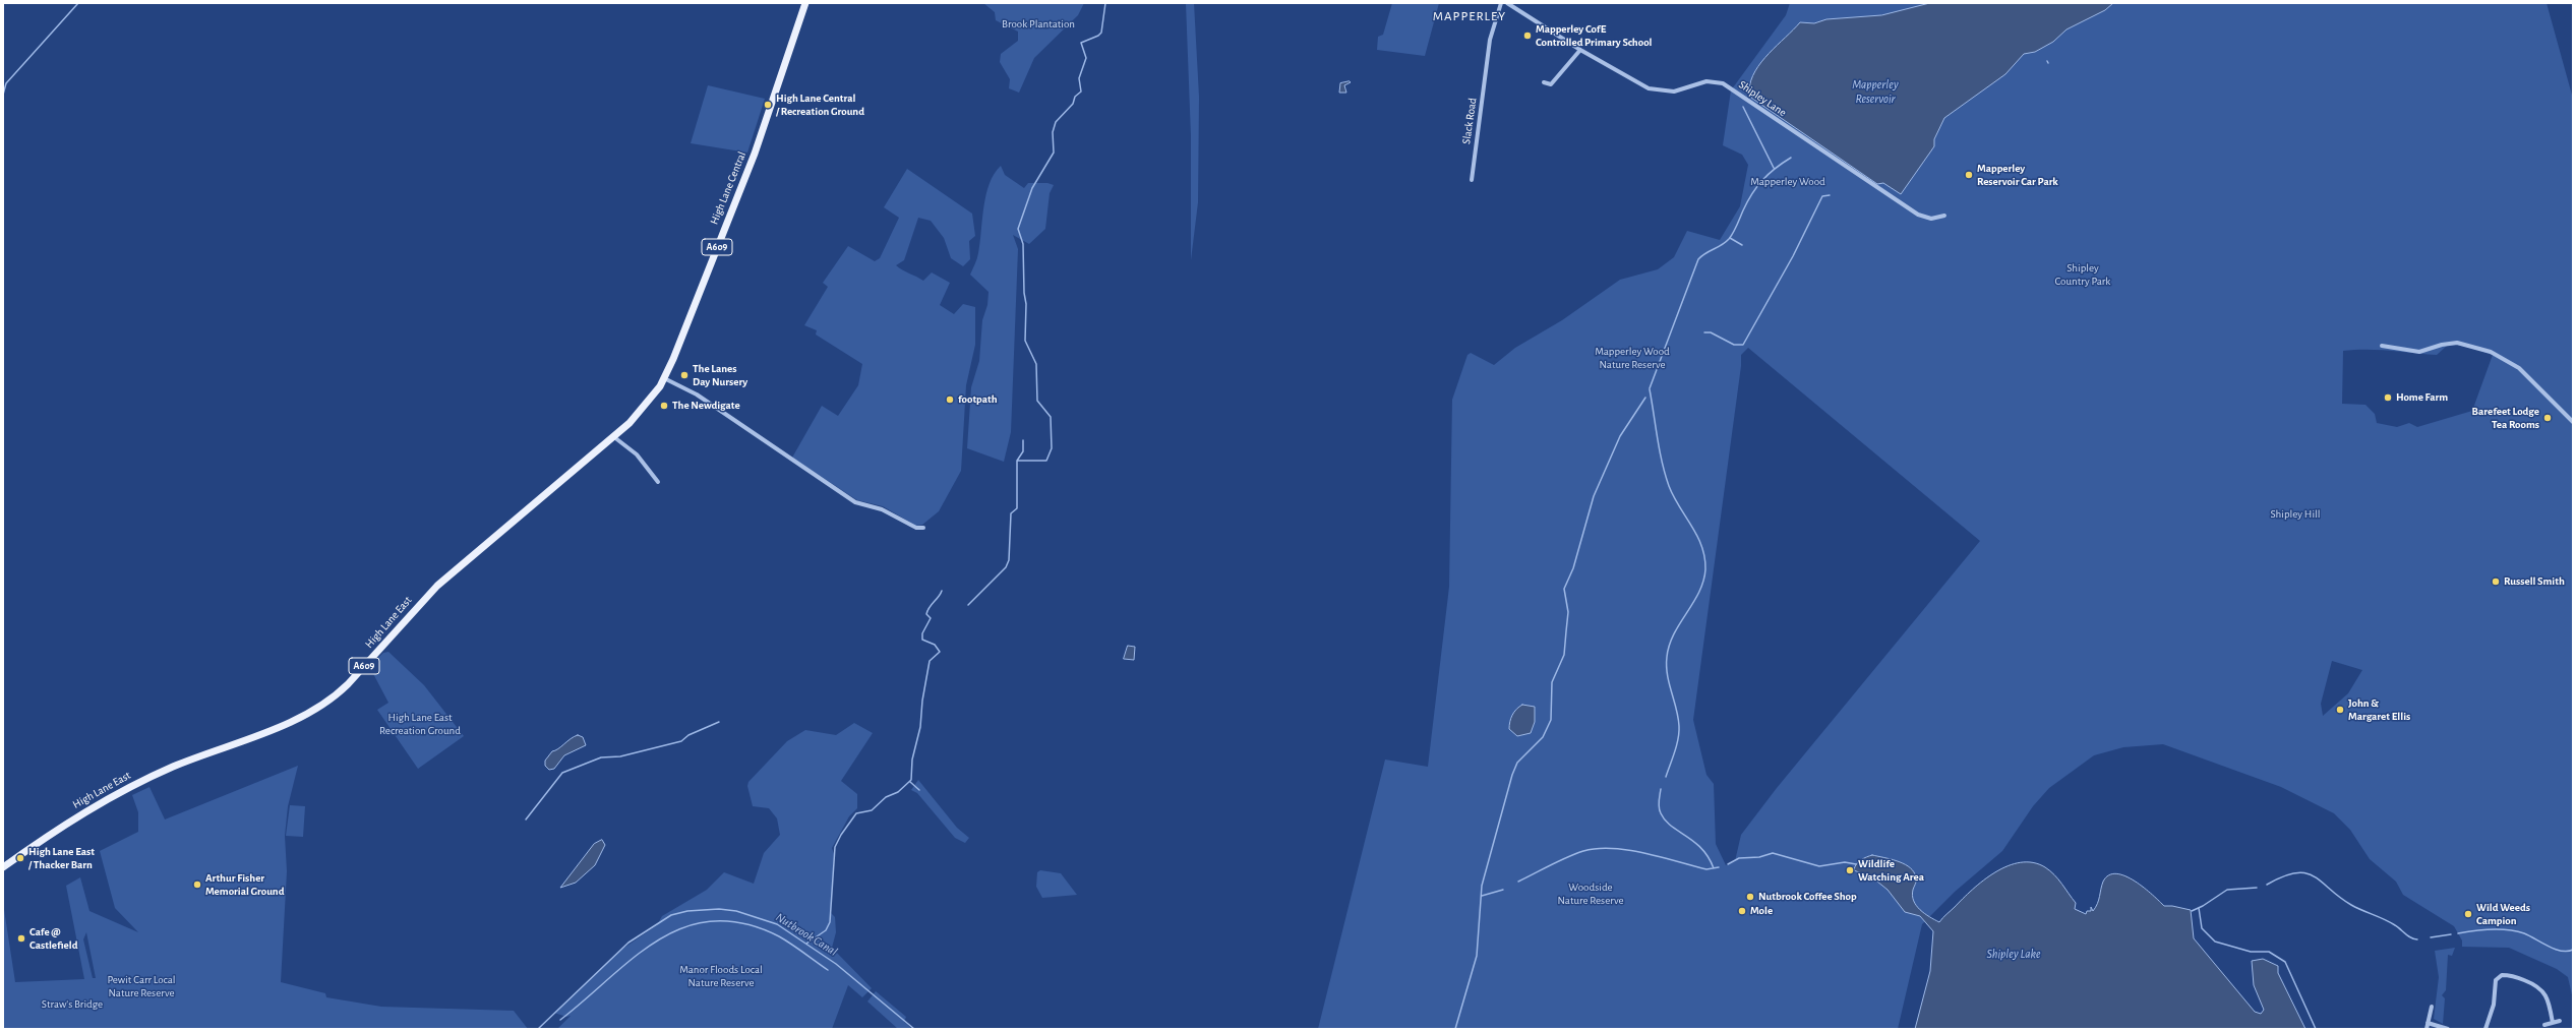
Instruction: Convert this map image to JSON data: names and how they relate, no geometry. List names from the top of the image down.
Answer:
{
  "streets": {
    "main road": ["High Lane Central", "A609", "High Lane East"],
    "street": ["Shipley Lane", "Slack Road"]
  },
  "crossings": [
    ["High Lane Central", "High Lane East"]
  ],
  "districts": ["MAPPERLEY"],
  "water": ["Mapperley Reservoir", "Nutbrook Canal", "Shipley Lake"],
  "parks": [
    "Brook Plantation",
    "Mapperley Wood",
    "Shipley Country Park",
    "Mapperley Wood Nature Reserve",
    "Shipley Hill",
    "High Lane East Recreation Ground",
    "Woodside Nature Reserve",
    "Manor Floods Local Nature Reserve",
    "Pewit Carr Local Nature Reserve",
    "Straw's Bridge"
  ],
  "places": [
    "Mapperley CofE Controlled Primary School",
    "High Lane Central / Recreation Ground",
    "Mapperley Reservoir Car Park",
    "The Lanes Day Nursery",
    "Home Farm",
    "footpath",
    "The Newdigate",
    "Barefeet Lodge Tea Rooms",
    "Russell Smith",
    "John & Margaret Ellis",
    "High Lane East / Thacker Barn",
    "Wildlife Watching Area",
    "Arthur Fisher Memorial Ground",
    "Nutbrook Coffee Shop",
    "Mole",
    "Wild Weeds Campion",
    "Cafe @ Castlefield"
  ]
}
